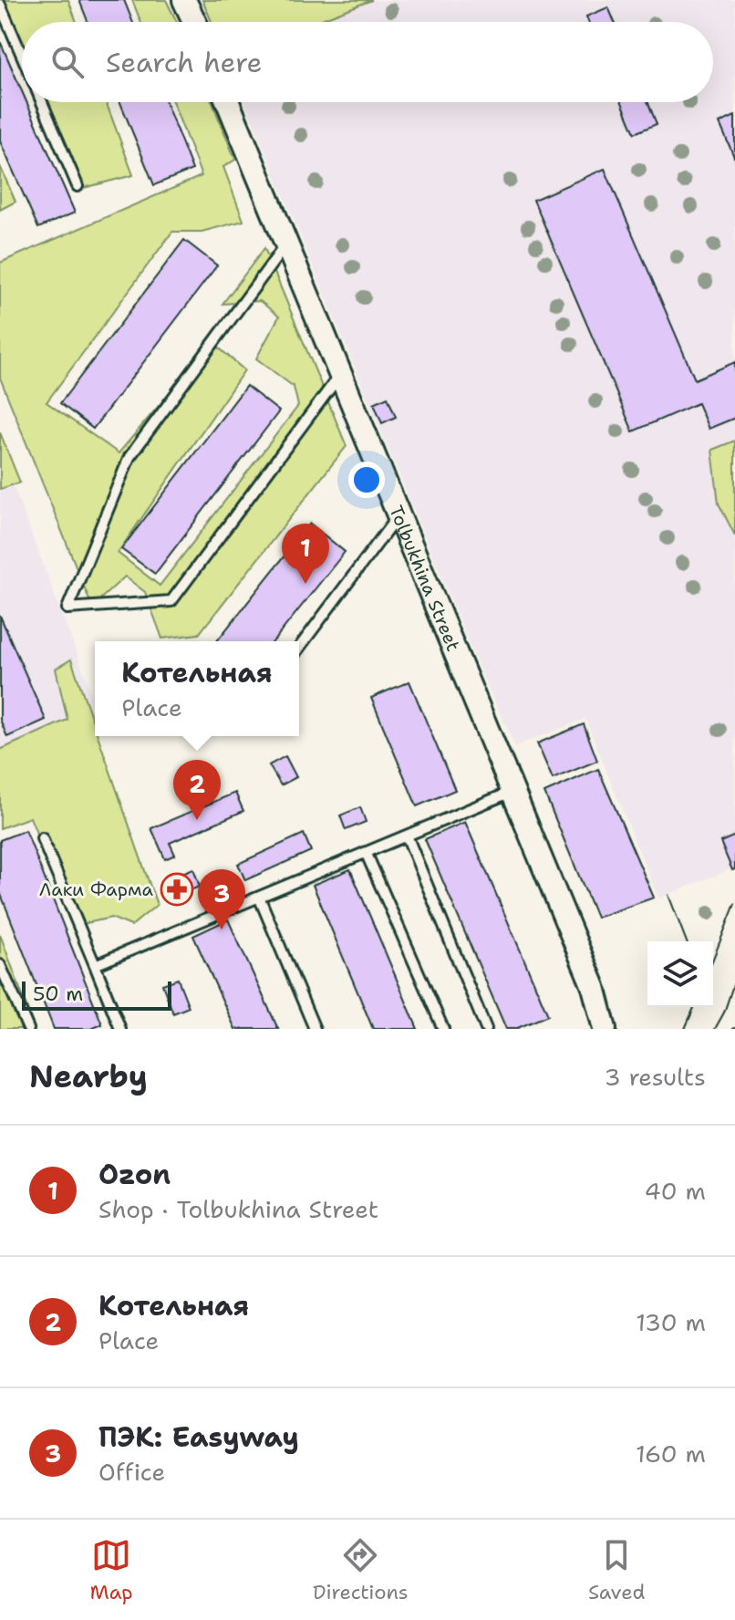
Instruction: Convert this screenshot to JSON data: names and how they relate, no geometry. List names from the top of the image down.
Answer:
{
  "streets": {
    "street": ["Tolbukhina Street"]
  },
  "places": {
    "pharmacy": ["Лаки Фарма"]
  },
  "scale_bar": "50 m",
  "page": {
    "search": "Search here",
    "pins": ["1", "2", "3"],
    "popup": ["Котельная", "Place"],
    "scale": "50 m",
    "heading": ["Nearby", "3 results"],
    "list": [
      {
        "mark": "1",
        "name": "Ozon",
        "note": "Shop · Tolbukhina Street",
        "value": "40 m"
      },
      {
        "mark": "2",
        "name": "Котельная",
        "note": "Place",
        "value": "130 m"
      },
      {
        "mark": "3",
        "name": "ПЭК: Easyway",
        "note": "Office",
        "value": "160 m"
      }
    ],
    "nav": ["Map", "Directions", "Saved"]
  }
}
